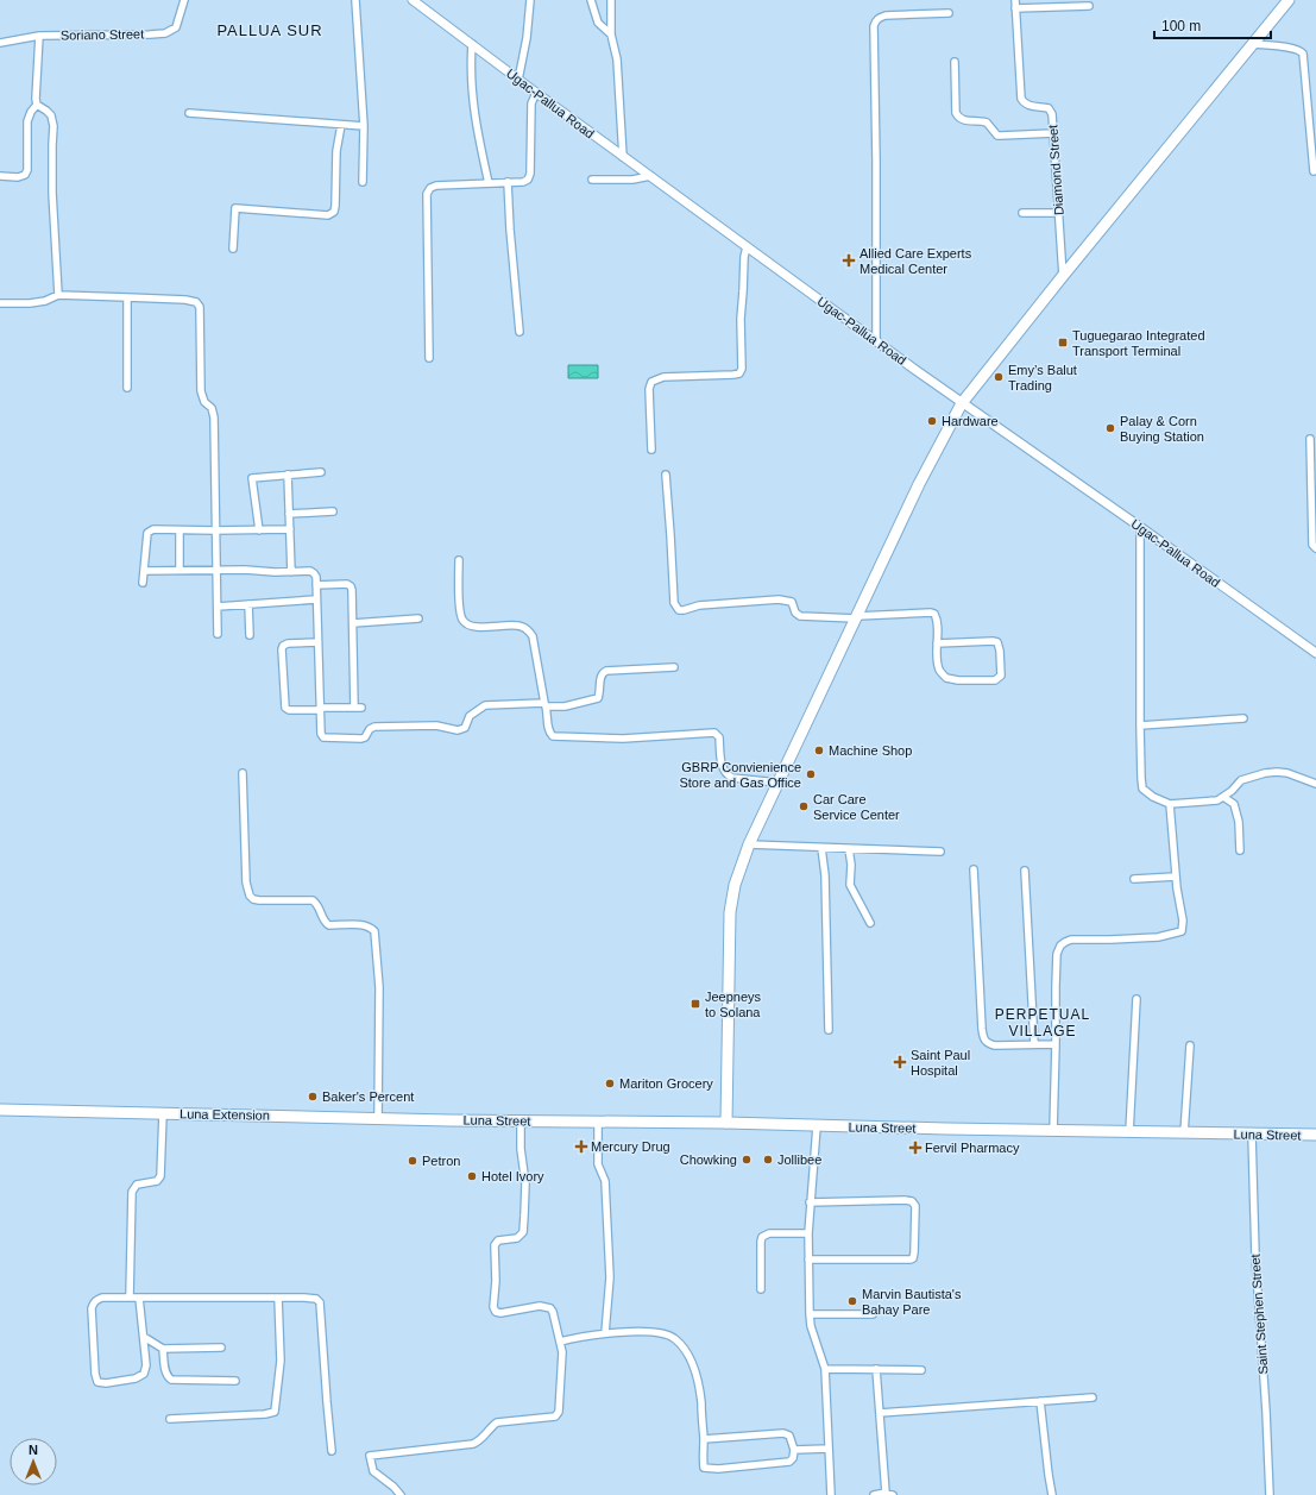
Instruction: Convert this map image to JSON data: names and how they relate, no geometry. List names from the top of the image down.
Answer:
{
  "streets": {
    "main road": ["Luna Extension", "Luna Street"],
    "street": [
      "Soriano Street",
      "Ugac-Pallua Road",
      "Diamond Street",
      "Saint Stephen Street"
    ]
  },
  "crossings": [
    ["Luna Extension", "Luna Street"],
    ["Luna Street", "Saint Stephen Street"]
  ],
  "districts": ["PALLUA SUR", "PERPETUAL VILLAGE"],
  "places": {
    "health": [
      "Allied Care Experts Medical Center",
      "Saint Paul Hospital",
      "Mercury Drug",
      "Fervil Pharmacy"
    ],
    "transit": ["Tuguegarao Integrated Transport Terminal", "Jeepneys to Solana"],
    "other": [
      "Emy’s Balut Trading",
      "Hardware",
      "Palay & Corn Buying Station",
      "Machine Shop",
      "GBRP Convienience Store and Gas Office",
      "Car Care Service Center",
      "Mariton Grocery",
      "Baker's Percent",
      "Chowking",
      "Jollibee",
      "Petron",
      "Hotel Ivory",
      "Marvin Bautista's Bahay Pare"
    ]
  },
  "scale_bar": "100 m",
  "north": "top"
}
